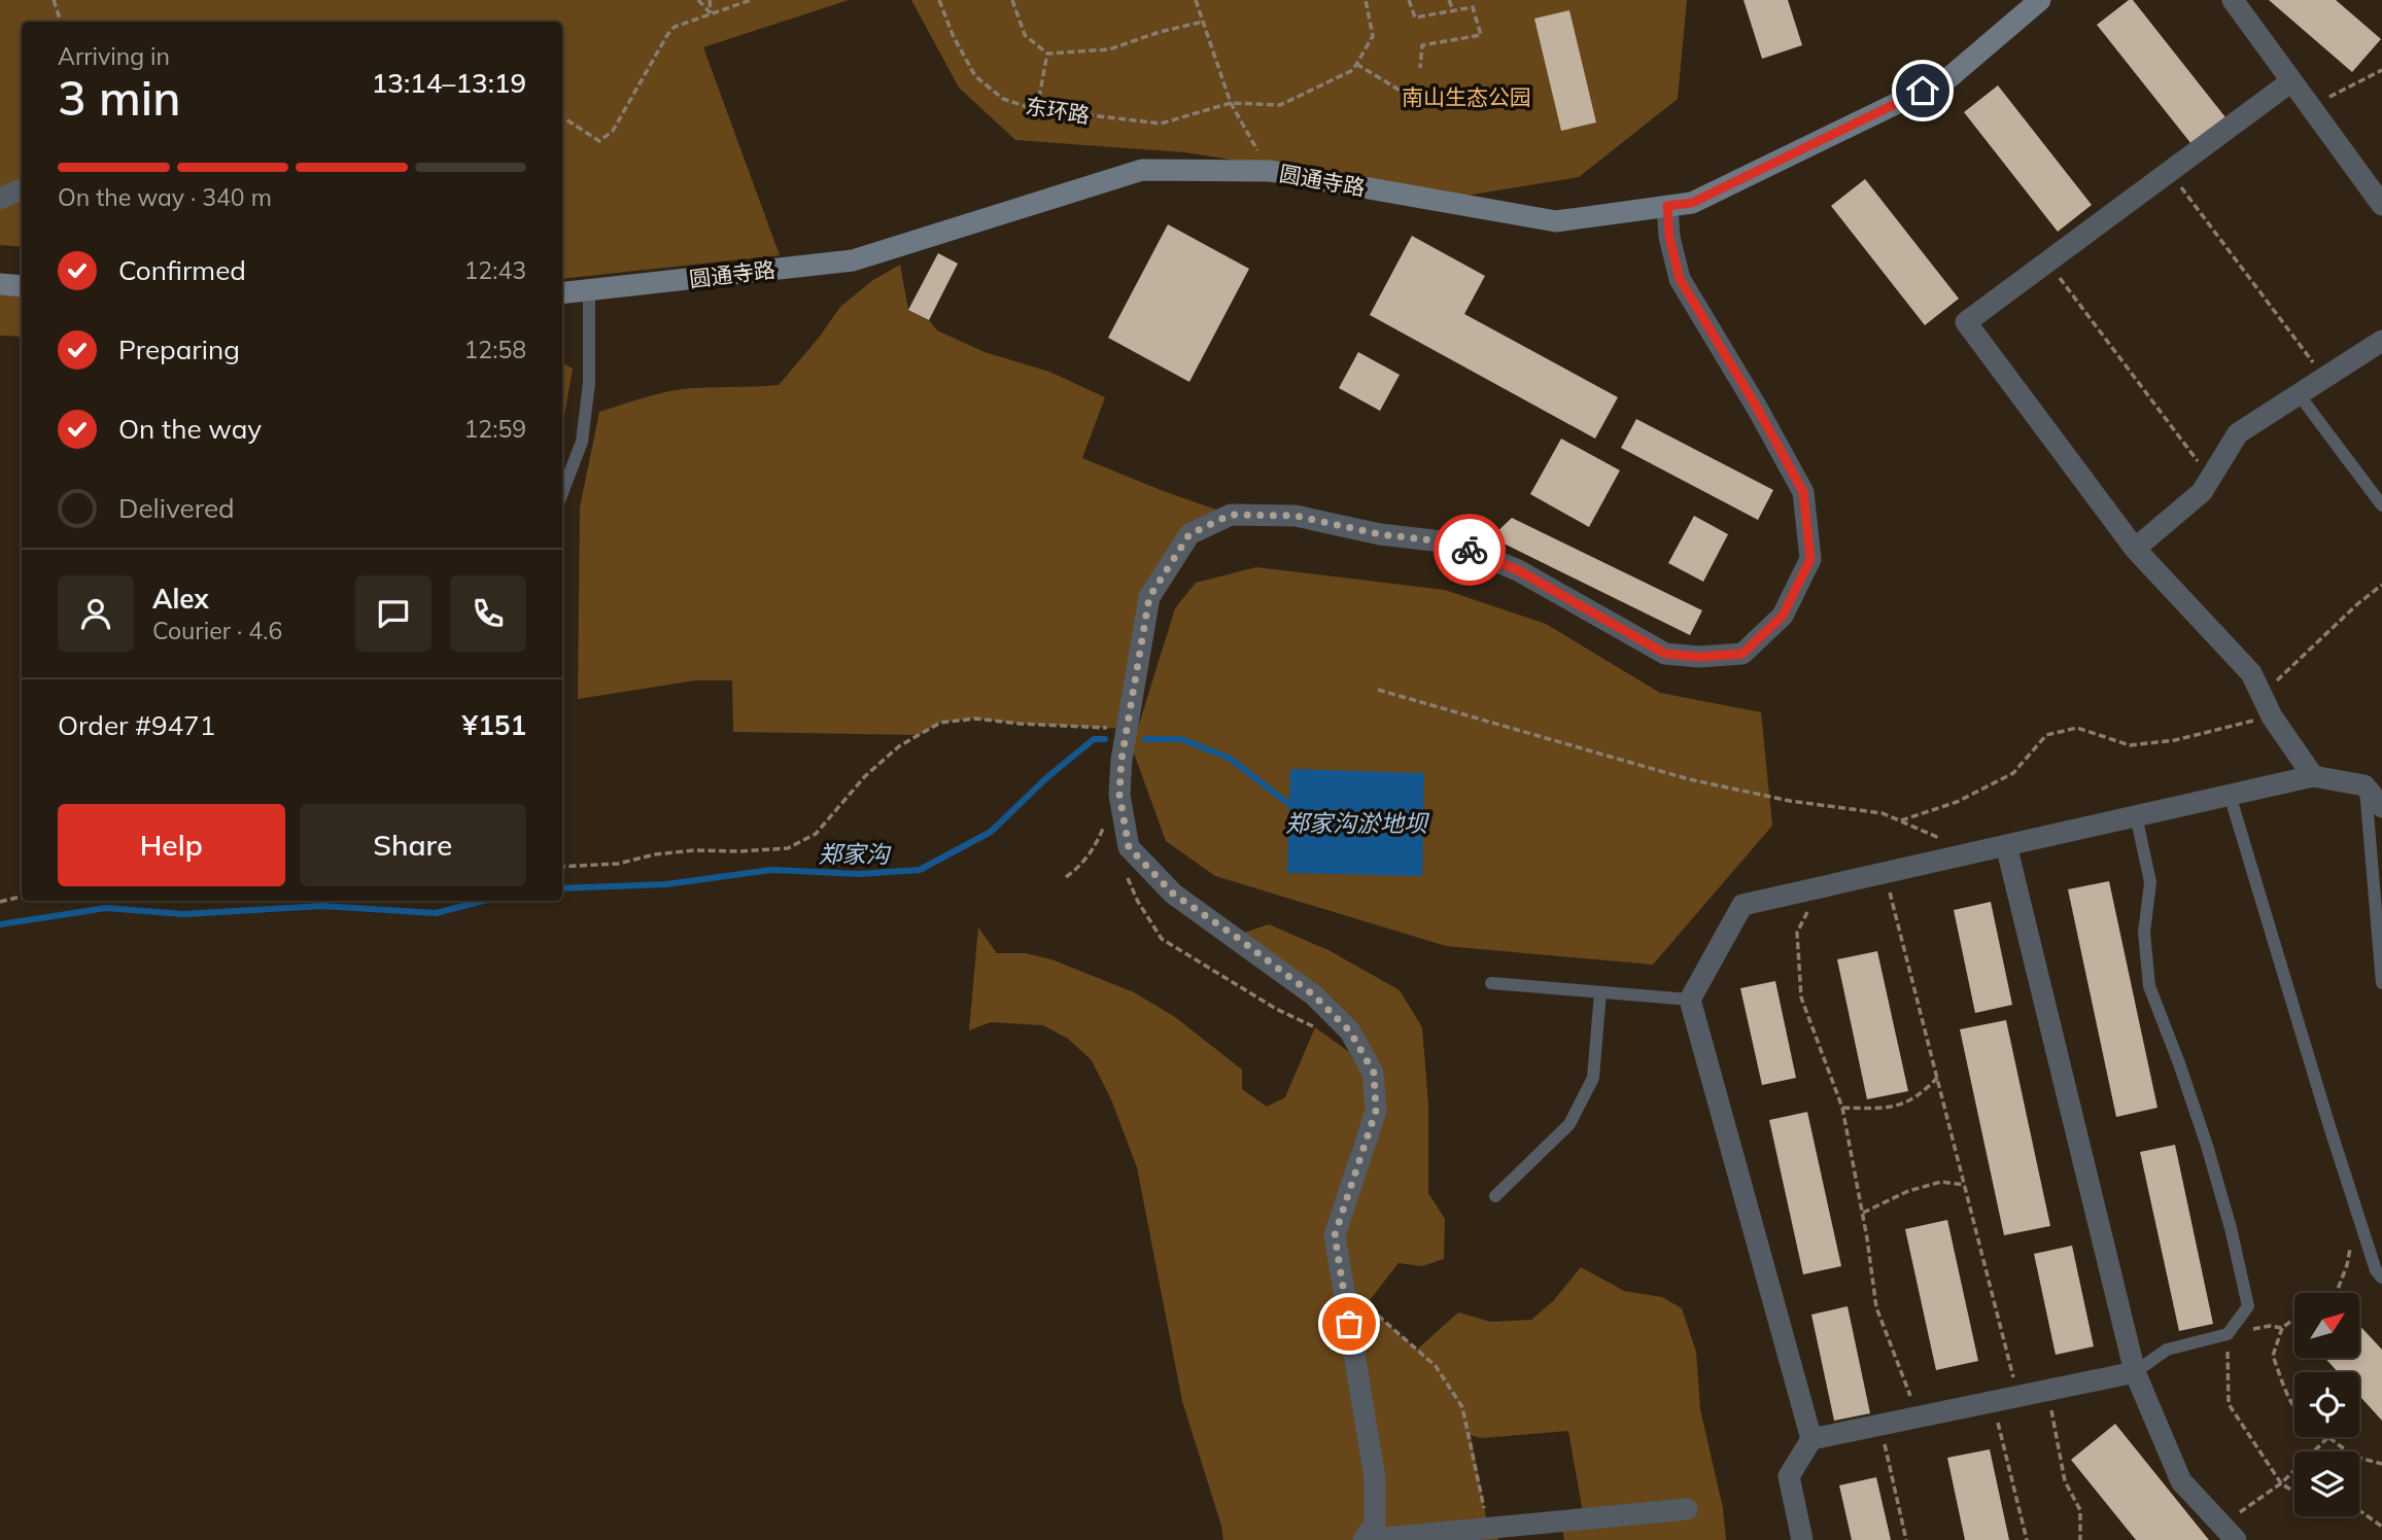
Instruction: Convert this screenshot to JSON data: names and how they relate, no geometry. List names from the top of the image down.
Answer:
{
  "streets": {
    "street": ["圆通寺路"],
    "path": ["东环路"]
  },
  "water": ["郑家沟淤地坝", "郑家沟"],
  "parks": ["南山生态公园"],
  "north": "top right",
  "page": {
    "heading": ["3 min", "Arriving in", "13:14–13:19"],
    "panel": [
      "Alex",
      "Courier · 4.6",
      "Order #9471",
      "¥151"
    ],
    "bar": "On the way · 340 m",
    "list": [
      ["Confirmed", "12:43"],
      ["Preparing", "12:58"],
      ["On the way", "12:59"],
      "Delivered"
    ],
    "buttons": ["Help", "Share"]
  }
}
